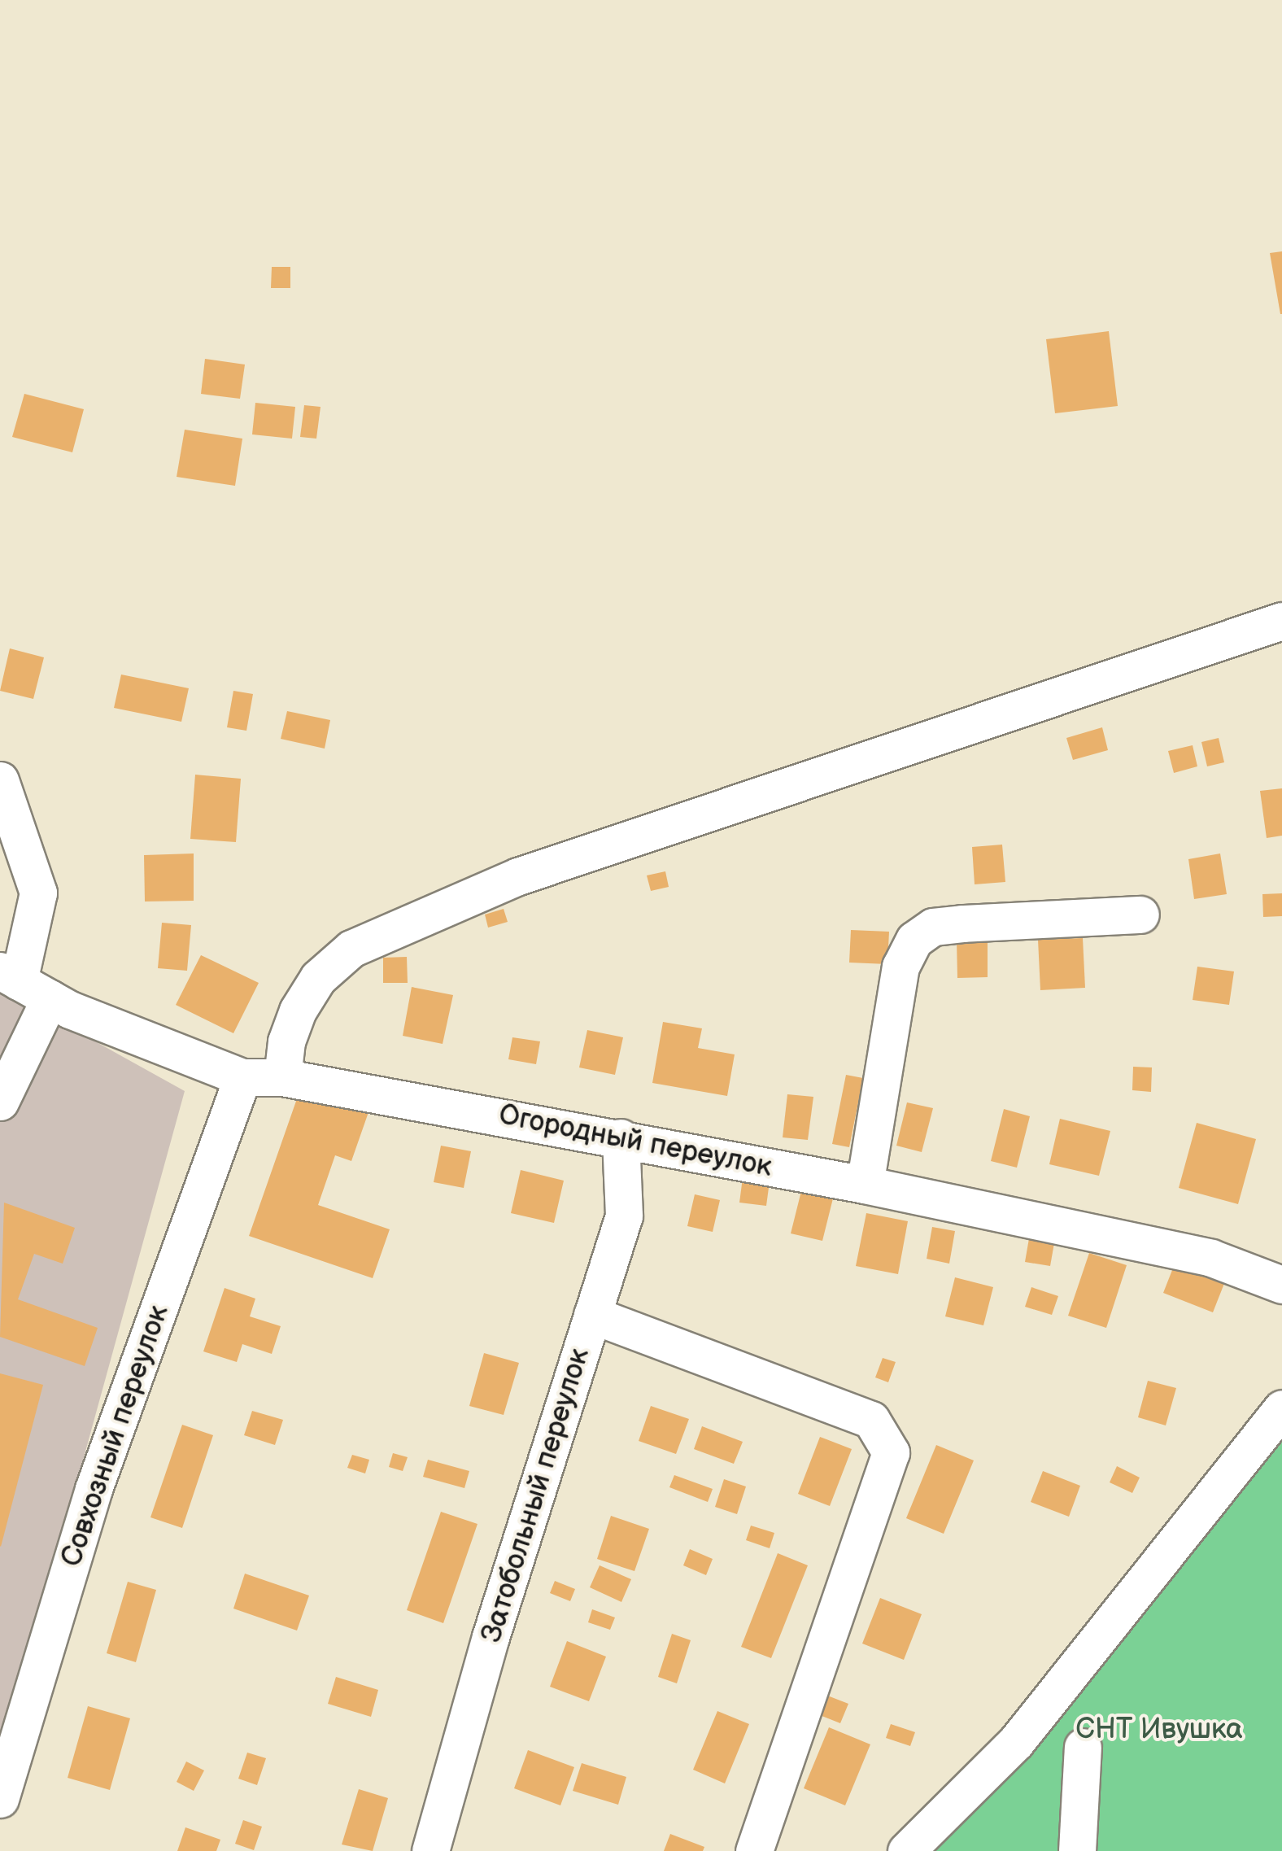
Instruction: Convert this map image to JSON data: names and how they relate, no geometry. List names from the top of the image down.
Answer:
{
  "streets": {
    "street": ["Огородный переулок", "Совхозный переулок", "Затобольный переулок"]
  },
  "crossings": [
    ["Огородный переулок", "Совхозный переулок"],
    ["Огородный переулок", "Затобольный переулок"]
  ],
  "parks": ["СНТ Ивушка"]
}
